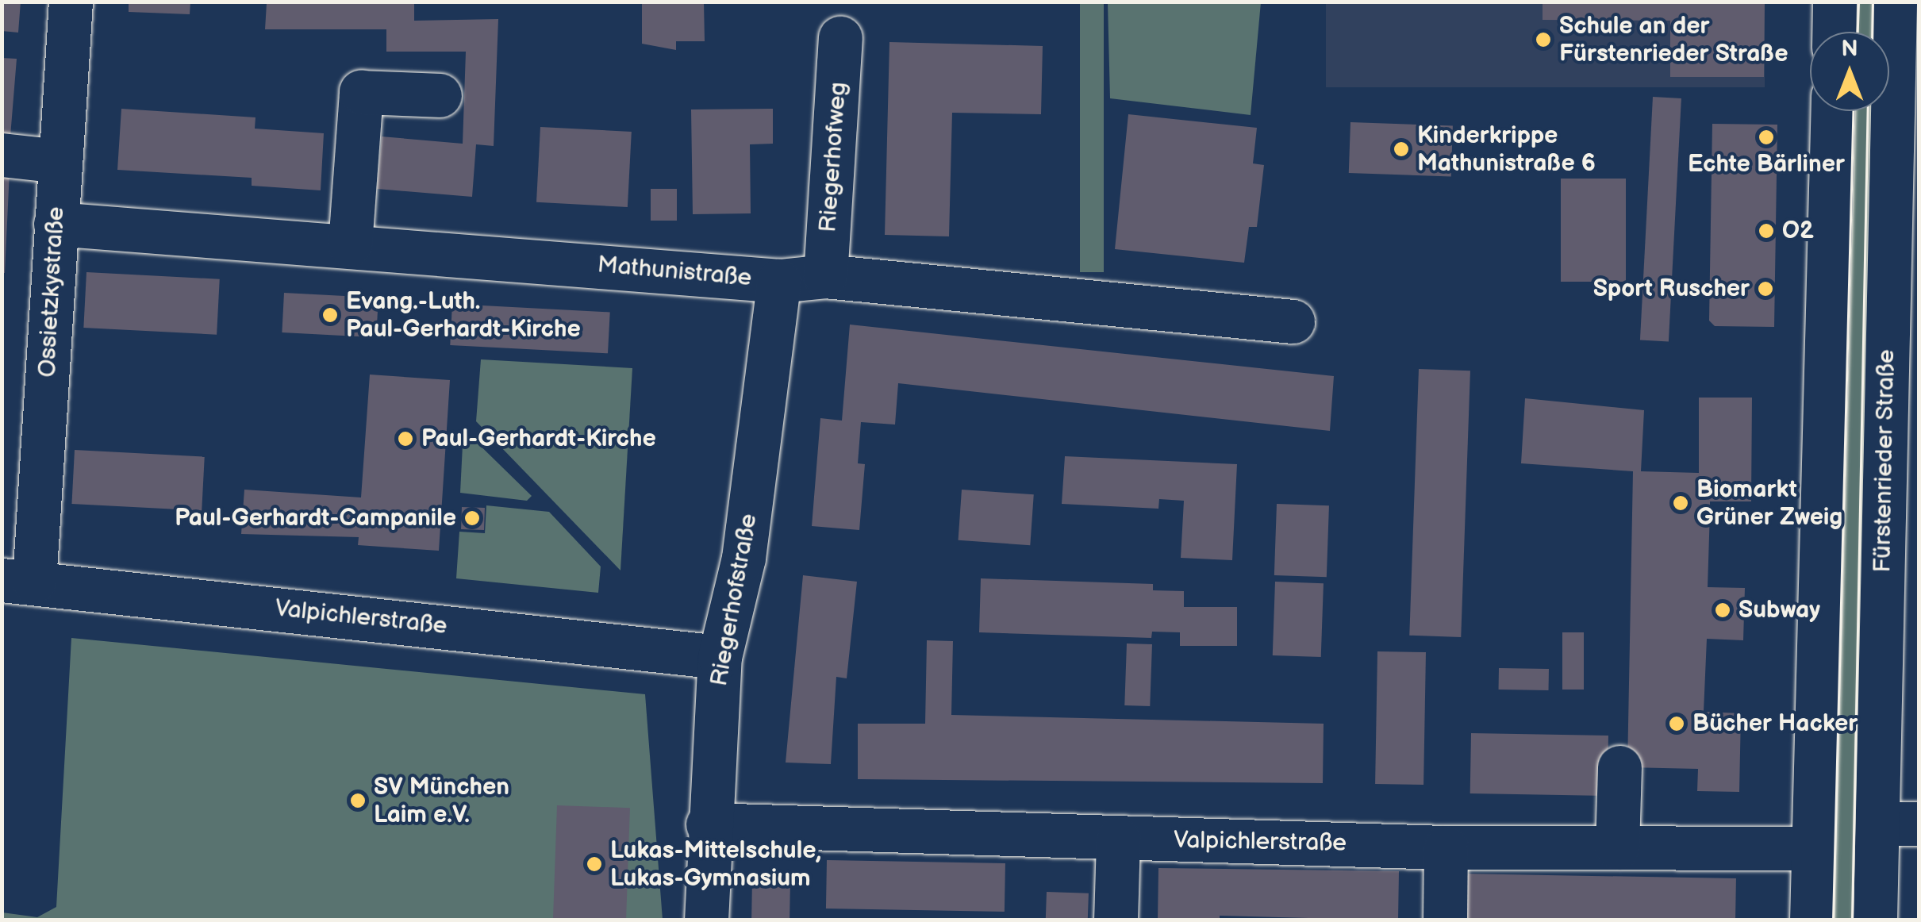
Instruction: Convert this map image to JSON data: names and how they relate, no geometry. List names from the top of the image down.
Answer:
{
  "streets": {
    "street": [
      "Riegerhofweg",
      "Mathunistraße",
      "Ossietzkystraße",
      "Fürstenrieder Straße",
      "Riegerhofstraße",
      "Valpichlerstraße"
    ]
  },
  "crossings": [
    ["Riegerhofweg", "Mathunistraße"],
    ["Mathunistraße", "Ossietzkystraße"],
    ["Mathunistraße", "Riegerhofstraße"],
    ["Ossietzkystraße", "Valpichlerstraße"],
    ["Riegerhofstraße", "Valpichlerstraße"]
  ],
  "places": [
    "Schule an der Fürstenrieder Straße",
    "Echte Bärliner",
    "Kinderkrippe Mathunistraße 6",
    "O2",
    "Sport Ruscher",
    "Evang.-Luth. Paul-Gerhardt-Kirche",
    "Paul-Gerhardt-Kirche",
    "Biomarkt Grüner Zweig",
    "Paul-Gerhardt-Campanile",
    "Subway",
    "Bücher Hacker",
    "SV München Laim e.V.",
    "Lukas-Mittelschule, Lukas-Gymnasium"
  ],
  "north": "top"
}
